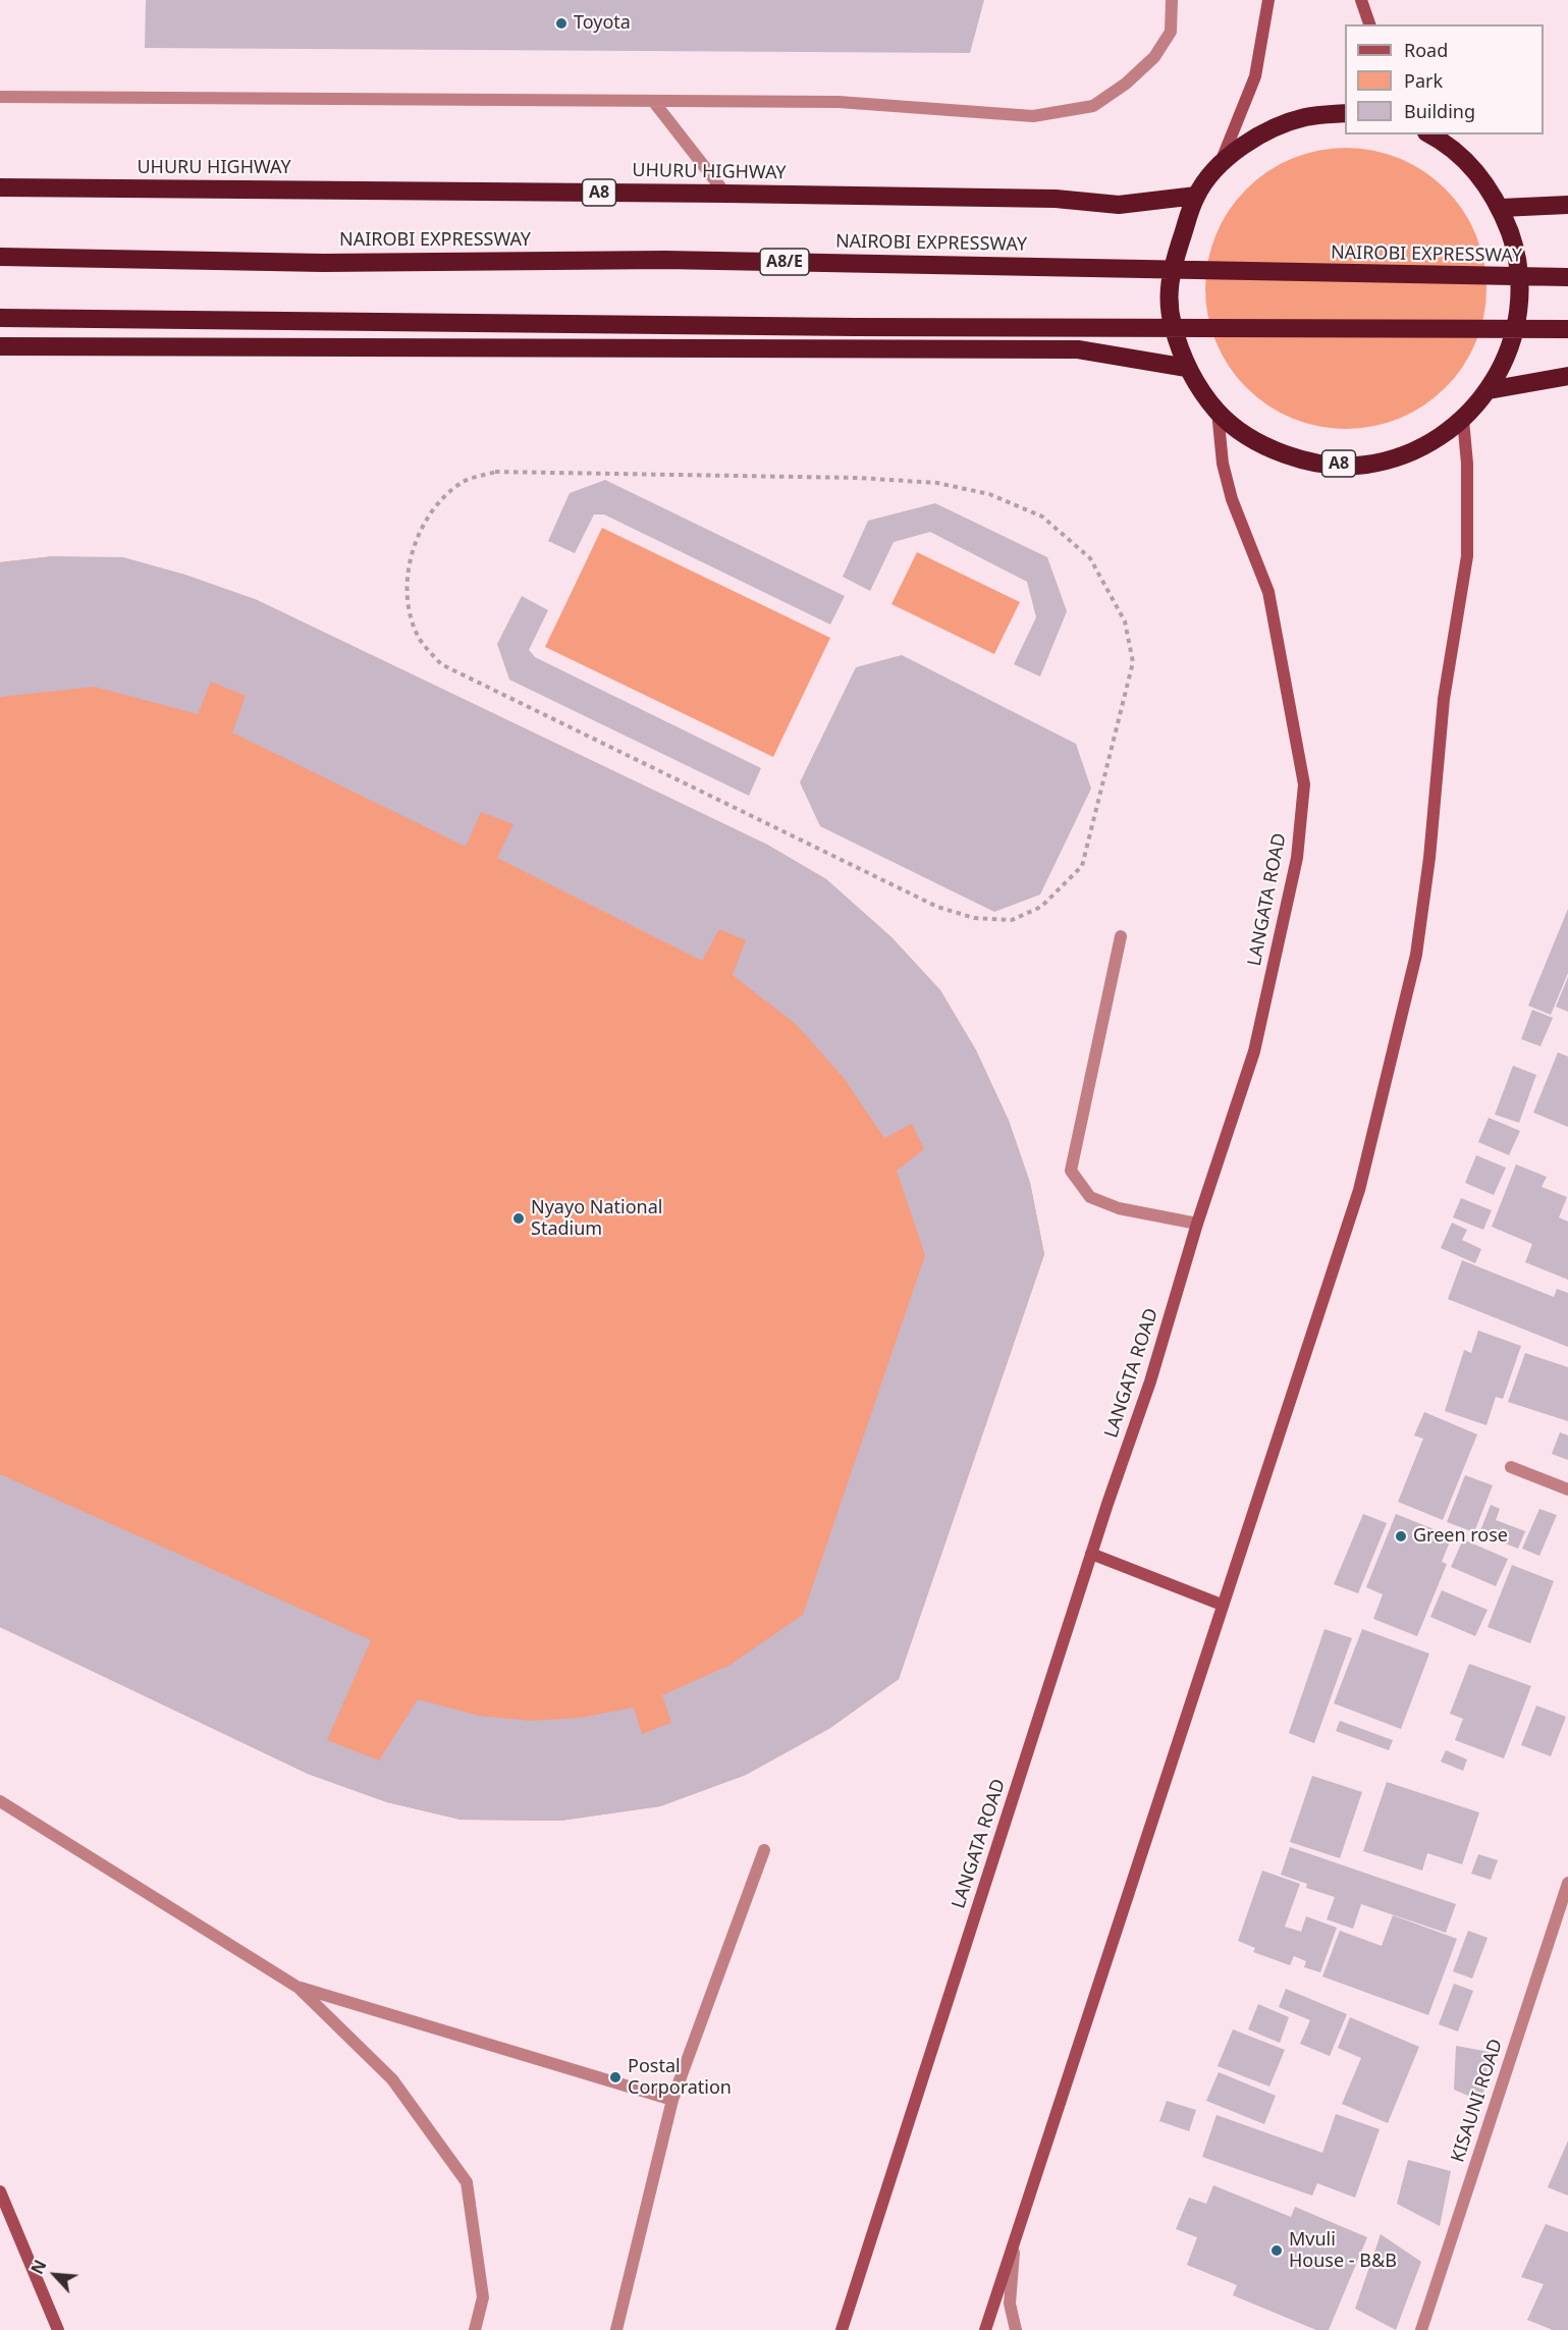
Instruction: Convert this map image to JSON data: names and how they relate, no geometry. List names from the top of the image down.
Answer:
{
  "streets": {
    "highway": [
      "UHURU HIGHWAY",
      "A8",
      "NAIROBI EXPRESSWAY",
      "A8/E"
    ],
    "main road": ["LANGATA ROAD"],
    "street": ["KISAUNI ROAD"]
  },
  "crossings": [
    ["UHURU HIGHWAY", "A8"],
    ["A8", "LANGATA ROAD"]
  ],
  "places": [
    "Toyota",
    "Nyayo National Stadium",
    "Green rose",
    "Postal Corporation",
    "Mvuli House - B&B"
  ],
  "legend": ["Road", "Park", "Building"],
  "north": "top left"
}
